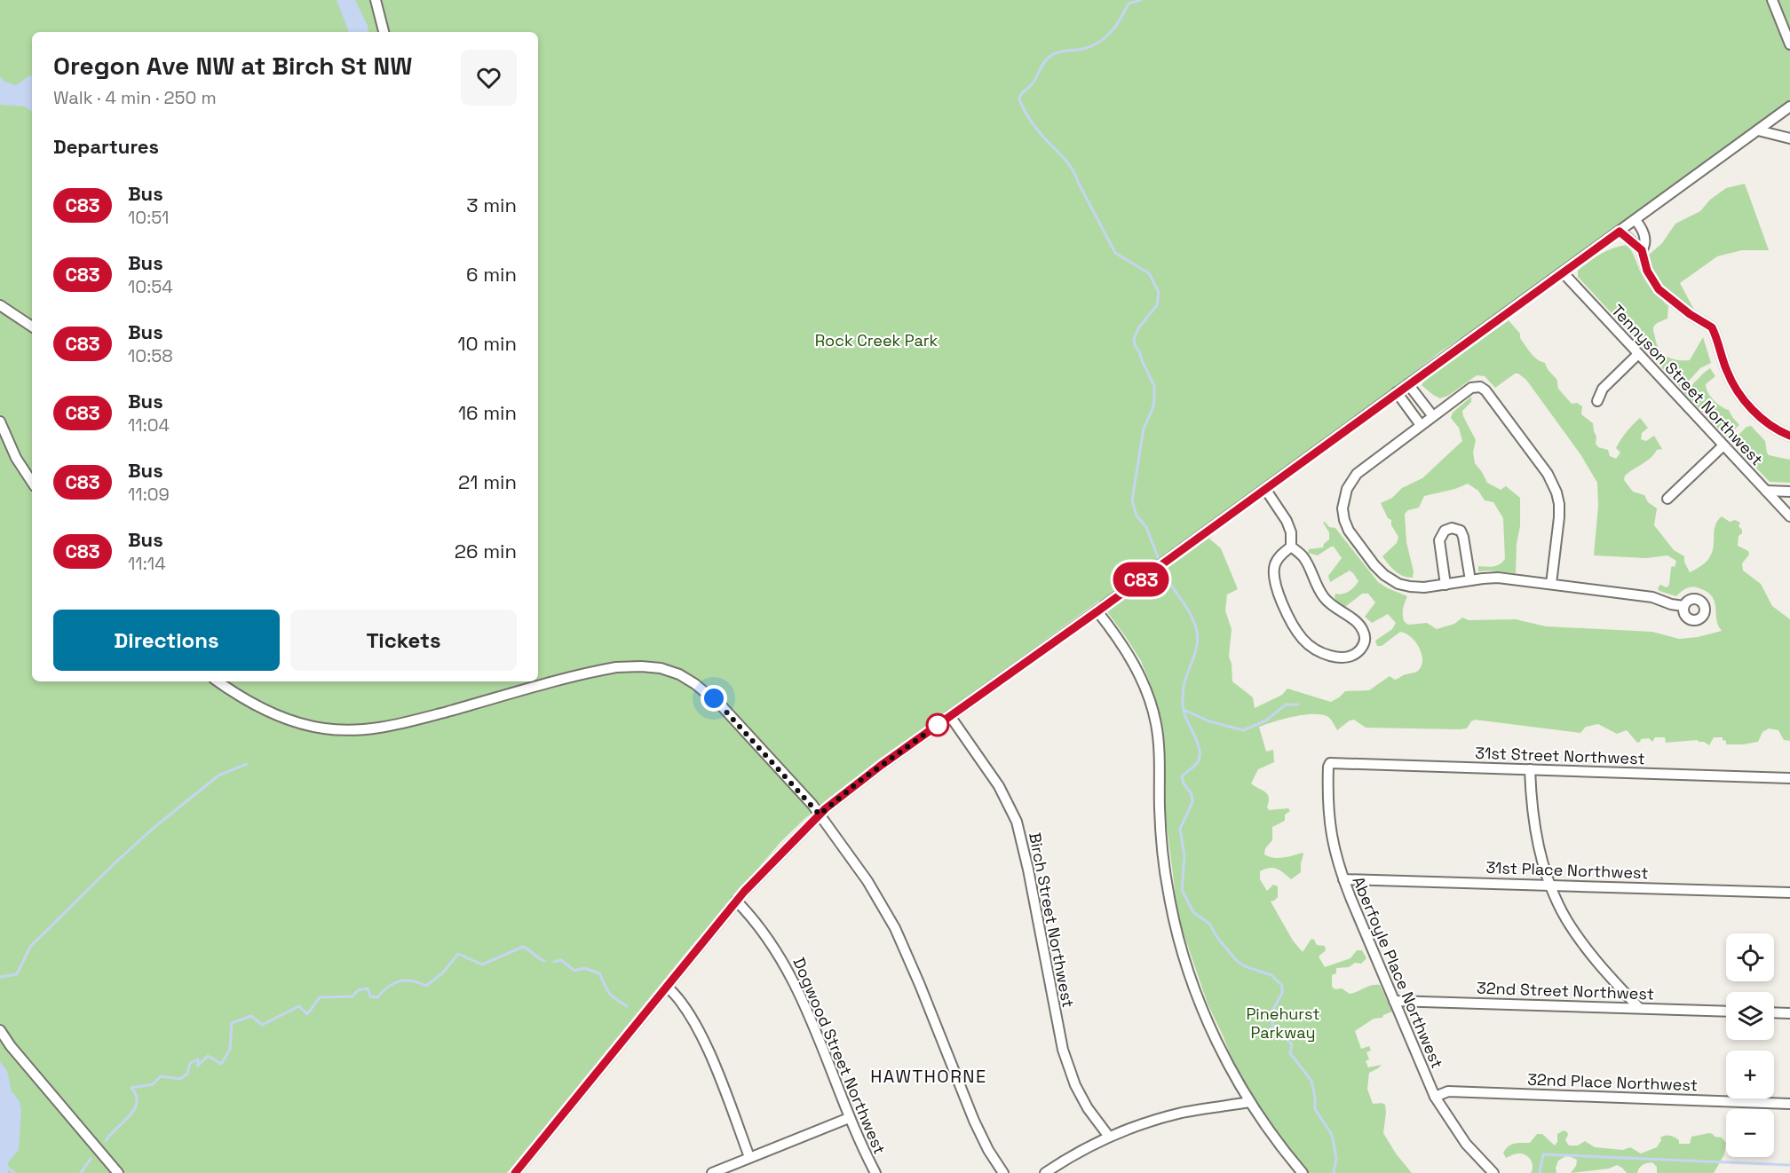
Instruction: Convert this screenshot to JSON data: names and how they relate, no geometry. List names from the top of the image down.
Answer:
{
  "streets": {
    "street": [
      "Tennyson Street Northwest",
      "31st Street Northwest",
      "31st Place Northwest",
      "Birch Street Northwest",
      "Aberfoyle Place Northwest",
      "32nd Street Northwest",
      "Dogwood Street Northwest",
      "32nd Place Northwest"
    ]
  },
  "crossings": [
    ["31st Street Northwest", "Aberfoyle Place Northwest"],
    ["31st Place Northwest", "Aberfoyle Place Northwest"],
    ["Aberfoyle Place Northwest", "32nd Street Northwest"],
    ["Aberfoyle Place Northwest", "32nd Place Northwest"]
  ],
  "districts": ["HAWTHORNE"],
  "parks": ["Rock Creek Park", "Pinehurst Parkway"],
  "lines": ["bus line C83"],
  "page": {
    "on_map": "C83",
    "heading": [
      ["Oregon Ave NW at Birch St NW", "Walk · 4 min · 250 m"],
      "Departures"
    ],
    "list": [
      {
        "mark": "C83",
        "name": "Bus",
        "note": "10:51",
        "value": "3 min"
      },
      {
        "mark": "C83",
        "name": "Bus",
        "note": "10:54",
        "value": "6 min"
      },
      {
        "mark": "C83",
        "name": "Bus",
        "note": "10:58",
        "value": "10 min"
      },
      {
        "mark": "C83",
        "name": "Bus",
        "note": "11:04",
        "value": "16 min"
      },
      {
        "mark": "C83",
        "name": "Bus",
        "note": "11:09",
        "value": "21 min"
      },
      {
        "mark": "C83",
        "name": "Bus",
        "note": "11:14",
        "value": "26 min"
      }
    ],
    "buttons": ["Directions", "Tickets"],
    "map_buttons": ["+", "−"]
  }
}
